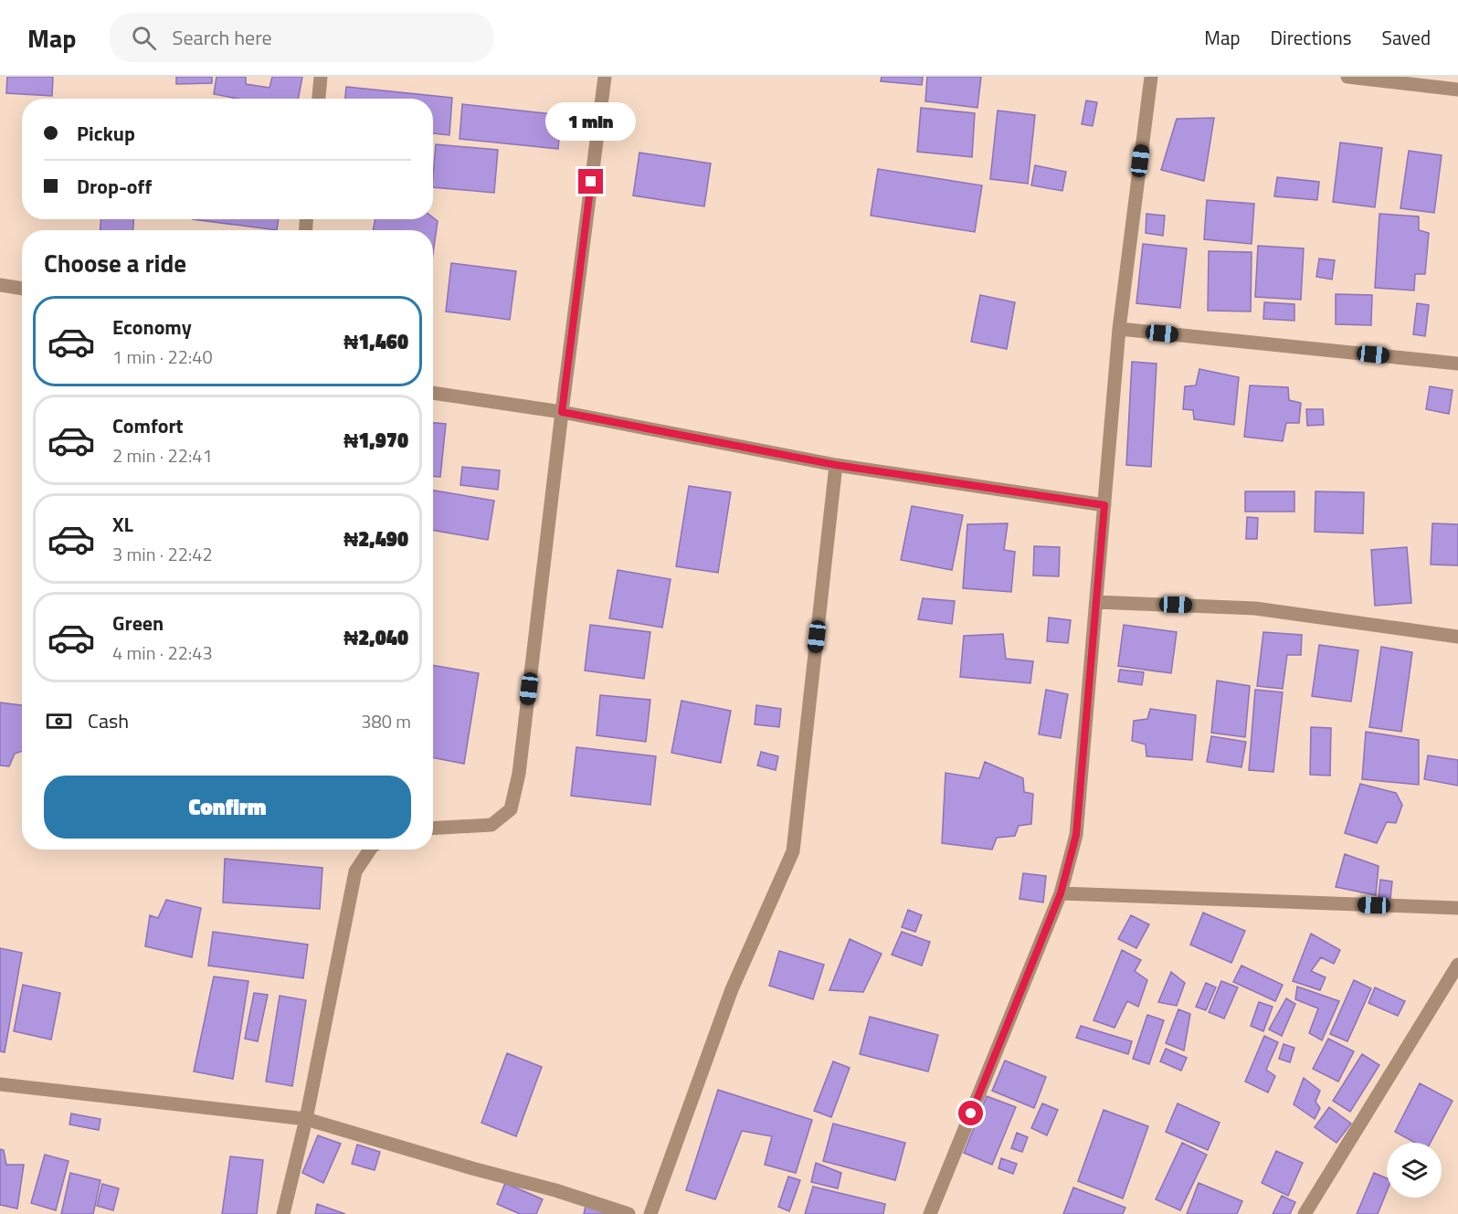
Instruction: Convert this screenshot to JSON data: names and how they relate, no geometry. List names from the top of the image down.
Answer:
{
  "page": {
    "header": "Map",
    "search": "Search here",
    "nav": ["Map", "Directions", "Saved"],
    "banner": ["Pickup", "Drop-off"],
    "bubble": "1 min",
    "heading": "Choose a ride",
    "list": [
      {
        "name": "Economy",
        "note": "1 min · 22:40",
        "value": "₦1,460"
      },
      {
        "name": "Comfort",
        "note": "2 min · 22:41",
        "value": "₦1,970"
      },
      {
        "name": "XL",
        "note": "3 min · 22:42",
        "value": "₦2,490"
      },
      {
        "name": "Green",
        "note": "4 min · 22:43",
        "value": "₦2,040"
      }
    ],
    "pay": ["Cash", "380 m"],
    "buttons": "Confirm"
  }
}
